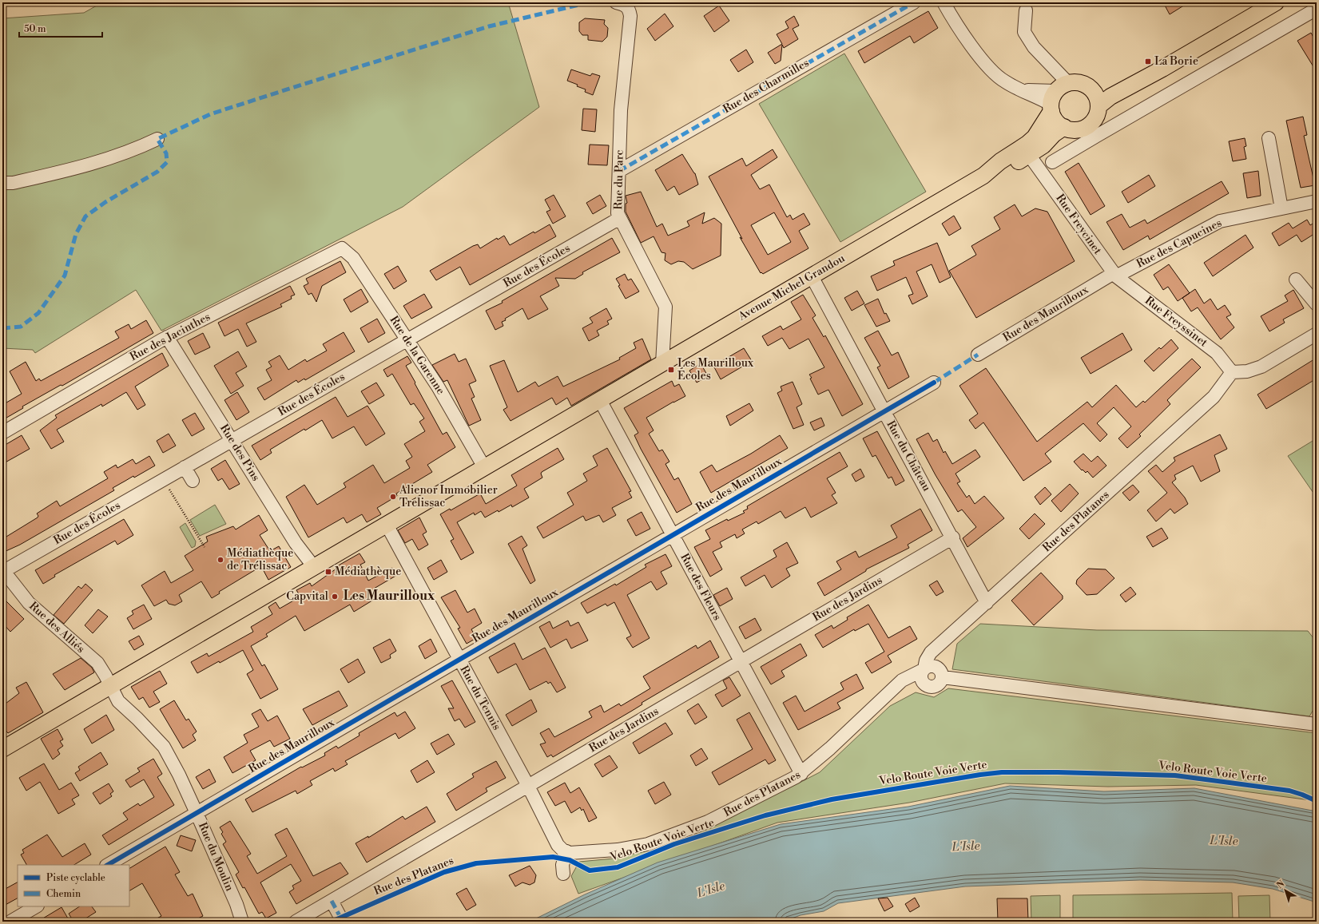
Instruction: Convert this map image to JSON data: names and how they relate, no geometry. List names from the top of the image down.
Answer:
{
  "streets": {
    "main road": ["Avenue Michel Grandou"],
    "street": [
      "Rue des Charmilles",
      "Rue du Parc",
      "Rue Freycinet",
      "Rue des Capucines",
      "Rue des Écoles",
      "Rue des Maurilloux",
      "Rue Freyssinet",
      "Rue des Jacinthes",
      "Rue de la Garenne",
      "Rue des Pins",
      "Rue du Château",
      "Rue des Platanes",
      "Rue des Fleurs",
      "Rue des Jardins",
      "Rue des Alliés",
      "Rue du Tennis",
      "Rue du Moulin"
    ],
    "cycle path": ["Velo Route Voie Verte"]
  },
  "crossings": [
    ["Rue des Charmilles", "Rue du Parc"],
    ["Rue du Parc", "Rue des Écoles"],
    ["Rue du Parc", "Avenue Michel Grandou"],
    ["Rue Freycinet", "Rue des Capucines"],
    ["Rue Freycinet", "Avenue Michel Grandou"],
    ["Rue Freycinet", "Rue des Maurilloux"],
    ["Rue Freycinet", "Rue Freyssinet"],
    ["Rue des Capucines", "Rue des Maurilloux"],
    ["Rue des Capucines", "Rue Freyssinet"],
    ["Rue des Écoles", "Rue de la Garenne"],
    ["Rue des Écoles", "Rue des Pins"],
    ["Rue des Écoles", "Rue des Alliés"],
    ["Avenue Michel Grandou", "Rue de la Garenne"],
    ["Avenue Michel Grandou", "Rue des Pins"],
    ["Avenue Michel Grandou", "Rue du Château"],
    ["Avenue Michel Grandou", "Rue des Fleurs"],
    ["Avenue Michel Grandou", "Rue des Alliés"],
    ["Avenue Michel Grandou", "Rue du Tennis"],
    ["Avenue Michel Grandou", "Rue du Moulin"],
    ["Rue des Maurilloux", "Rue Freyssinet"],
    ["Rue des Maurilloux", "Rue du Château"],
    ["Rue des Maurilloux", "Rue des Fleurs"],
    ["Rue des Maurilloux", "Rue du Tennis"],
    ["Rue des Maurilloux", "Rue du Moulin"],
    ["Rue Freyssinet", "Rue des Platanes"],
    ["Rue des Jacinthes", "Rue de la Garenne"],
    ["Rue des Jacinthes", "Rue des Pins"],
    ["Rue du Château", "Rue des Platanes"],
    ["Rue du Château", "Rue des Jardins"],
    ["Rue des Platanes", "Rue des Fleurs"],
    ["Rue des Platanes", "Rue du Tennis"],
    ["Rue des Fleurs", "Rue des Jardins"],
    ["Rue des Jardins", "Rue du Tennis"],
    ["Rue des Alliés", "Rue du Moulin"]
  ],
  "districts": ["Les Maurilloux"],
  "water": ["L'Isle"],
  "places": {
    "transit": ["La Borie", "Les Maurilloux Écoles", "Médiathèque"],
    "other": ["Alienor Immobilier Trelissac", "Médiathèque de Trélissac", "Capvital"]
  },
  "legend": ["Piste cyclable", "Chemin"],
  "scale_bar": "50 m",
  "north": "top left"
}
